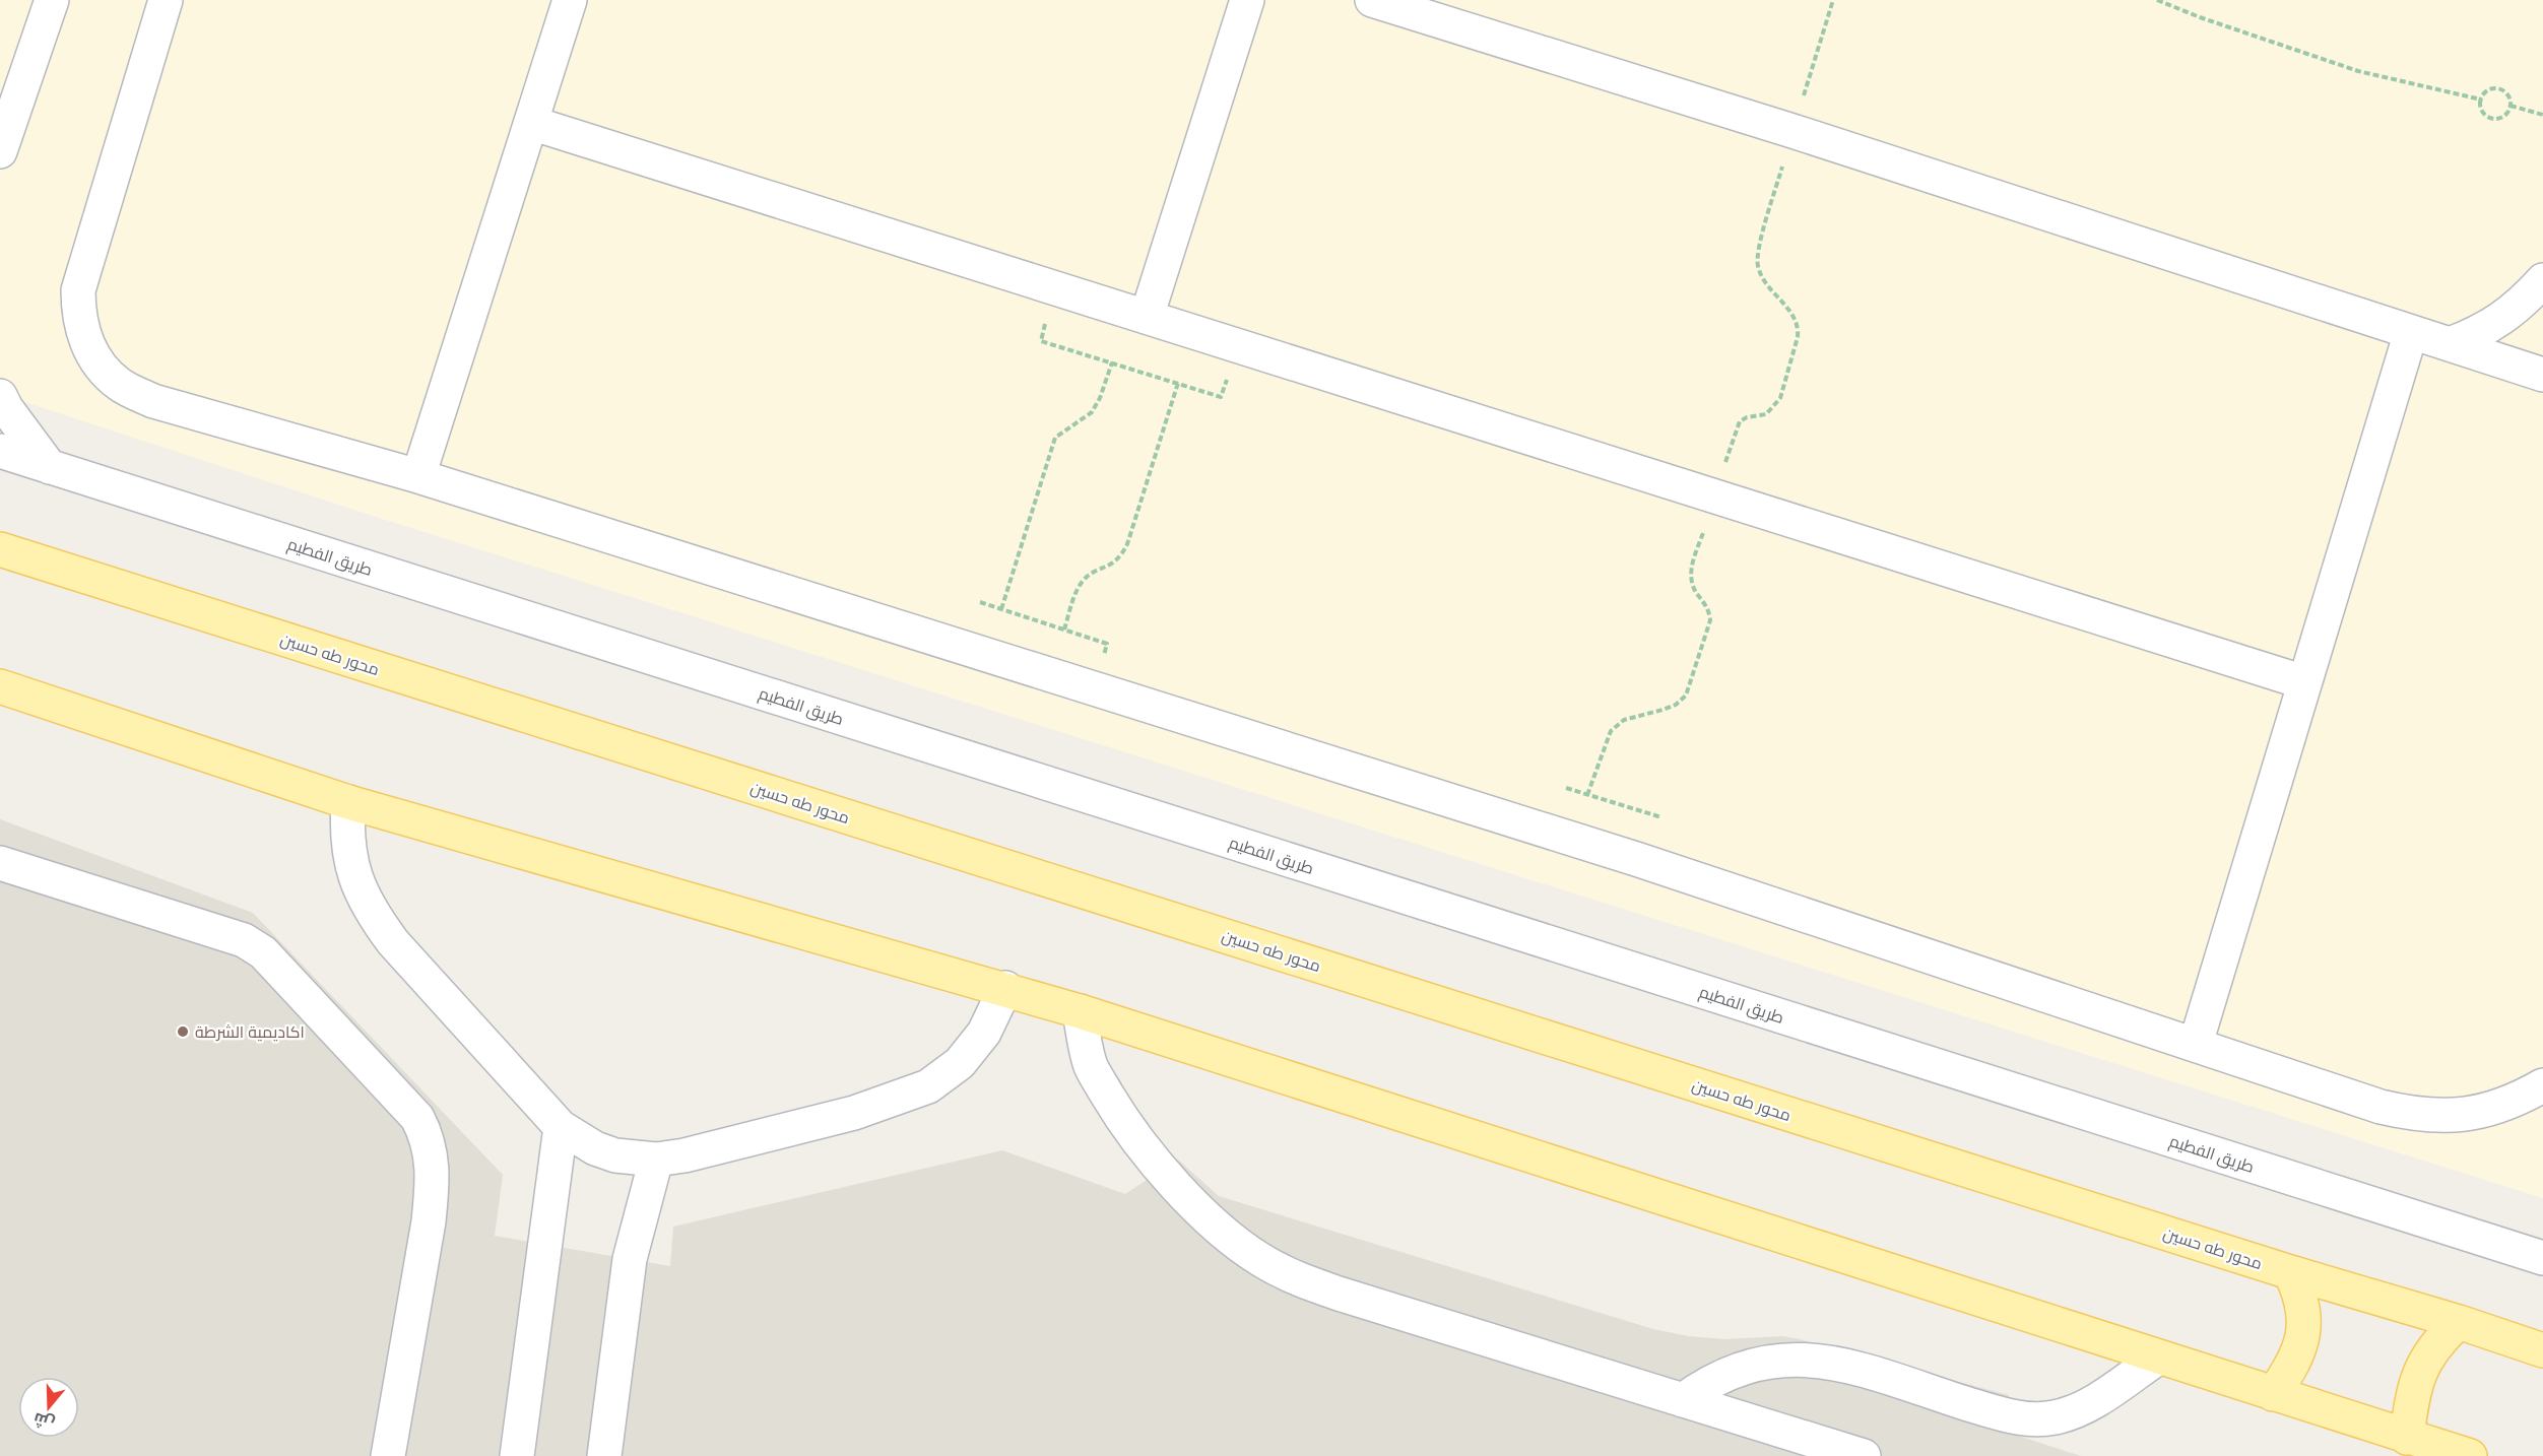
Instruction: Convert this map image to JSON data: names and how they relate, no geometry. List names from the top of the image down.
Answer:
{
  "streets": {
    "main road": ["محور طه حسين"],
    "street": ["طريق الفطيم"]
  },
  "places": ["اكاديمية الشرطة"],
  "north": "bottom"
}
